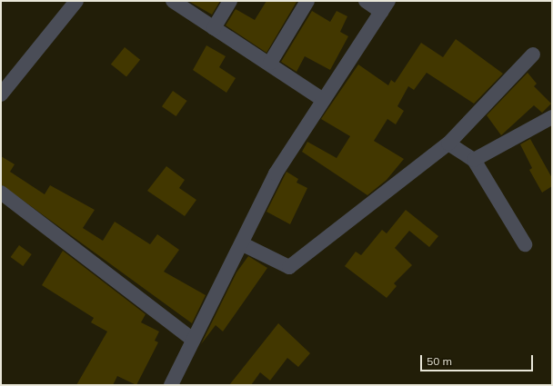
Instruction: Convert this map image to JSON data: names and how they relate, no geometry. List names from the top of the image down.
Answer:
{
  "scale_bar": "50 m"
}
